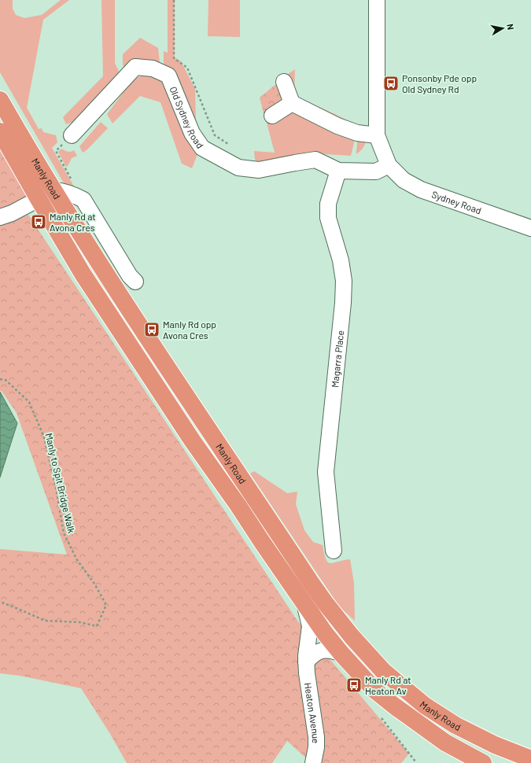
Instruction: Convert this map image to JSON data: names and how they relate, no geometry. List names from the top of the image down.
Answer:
{
  "streets": {
    "highway": ["Manly Road"],
    "street": [
      "Old Sydney Road",
      "Sydney Road",
      "Magarra Place",
      "Heaton Avenue"
    ],
    "path": ["Manly to Spit Bridge Walk"]
  },
  "crossings": [
    ["Old Sydney Road", "Sydney Road"],
    ["Old Sydney Road", "Magarra Place"],
    ["Manly Road", "Heaton Avenue"]
  ],
  "places": {
    "bus stop": [
      "Ponsonby Pde opp Old Sydney Rd",
      "Manly Rd at Avona Cres",
      "Manly Rd opp Avona Cres",
      "Manly Rd at Heaton Av"
    ]
  },
  "north": "right"
}
